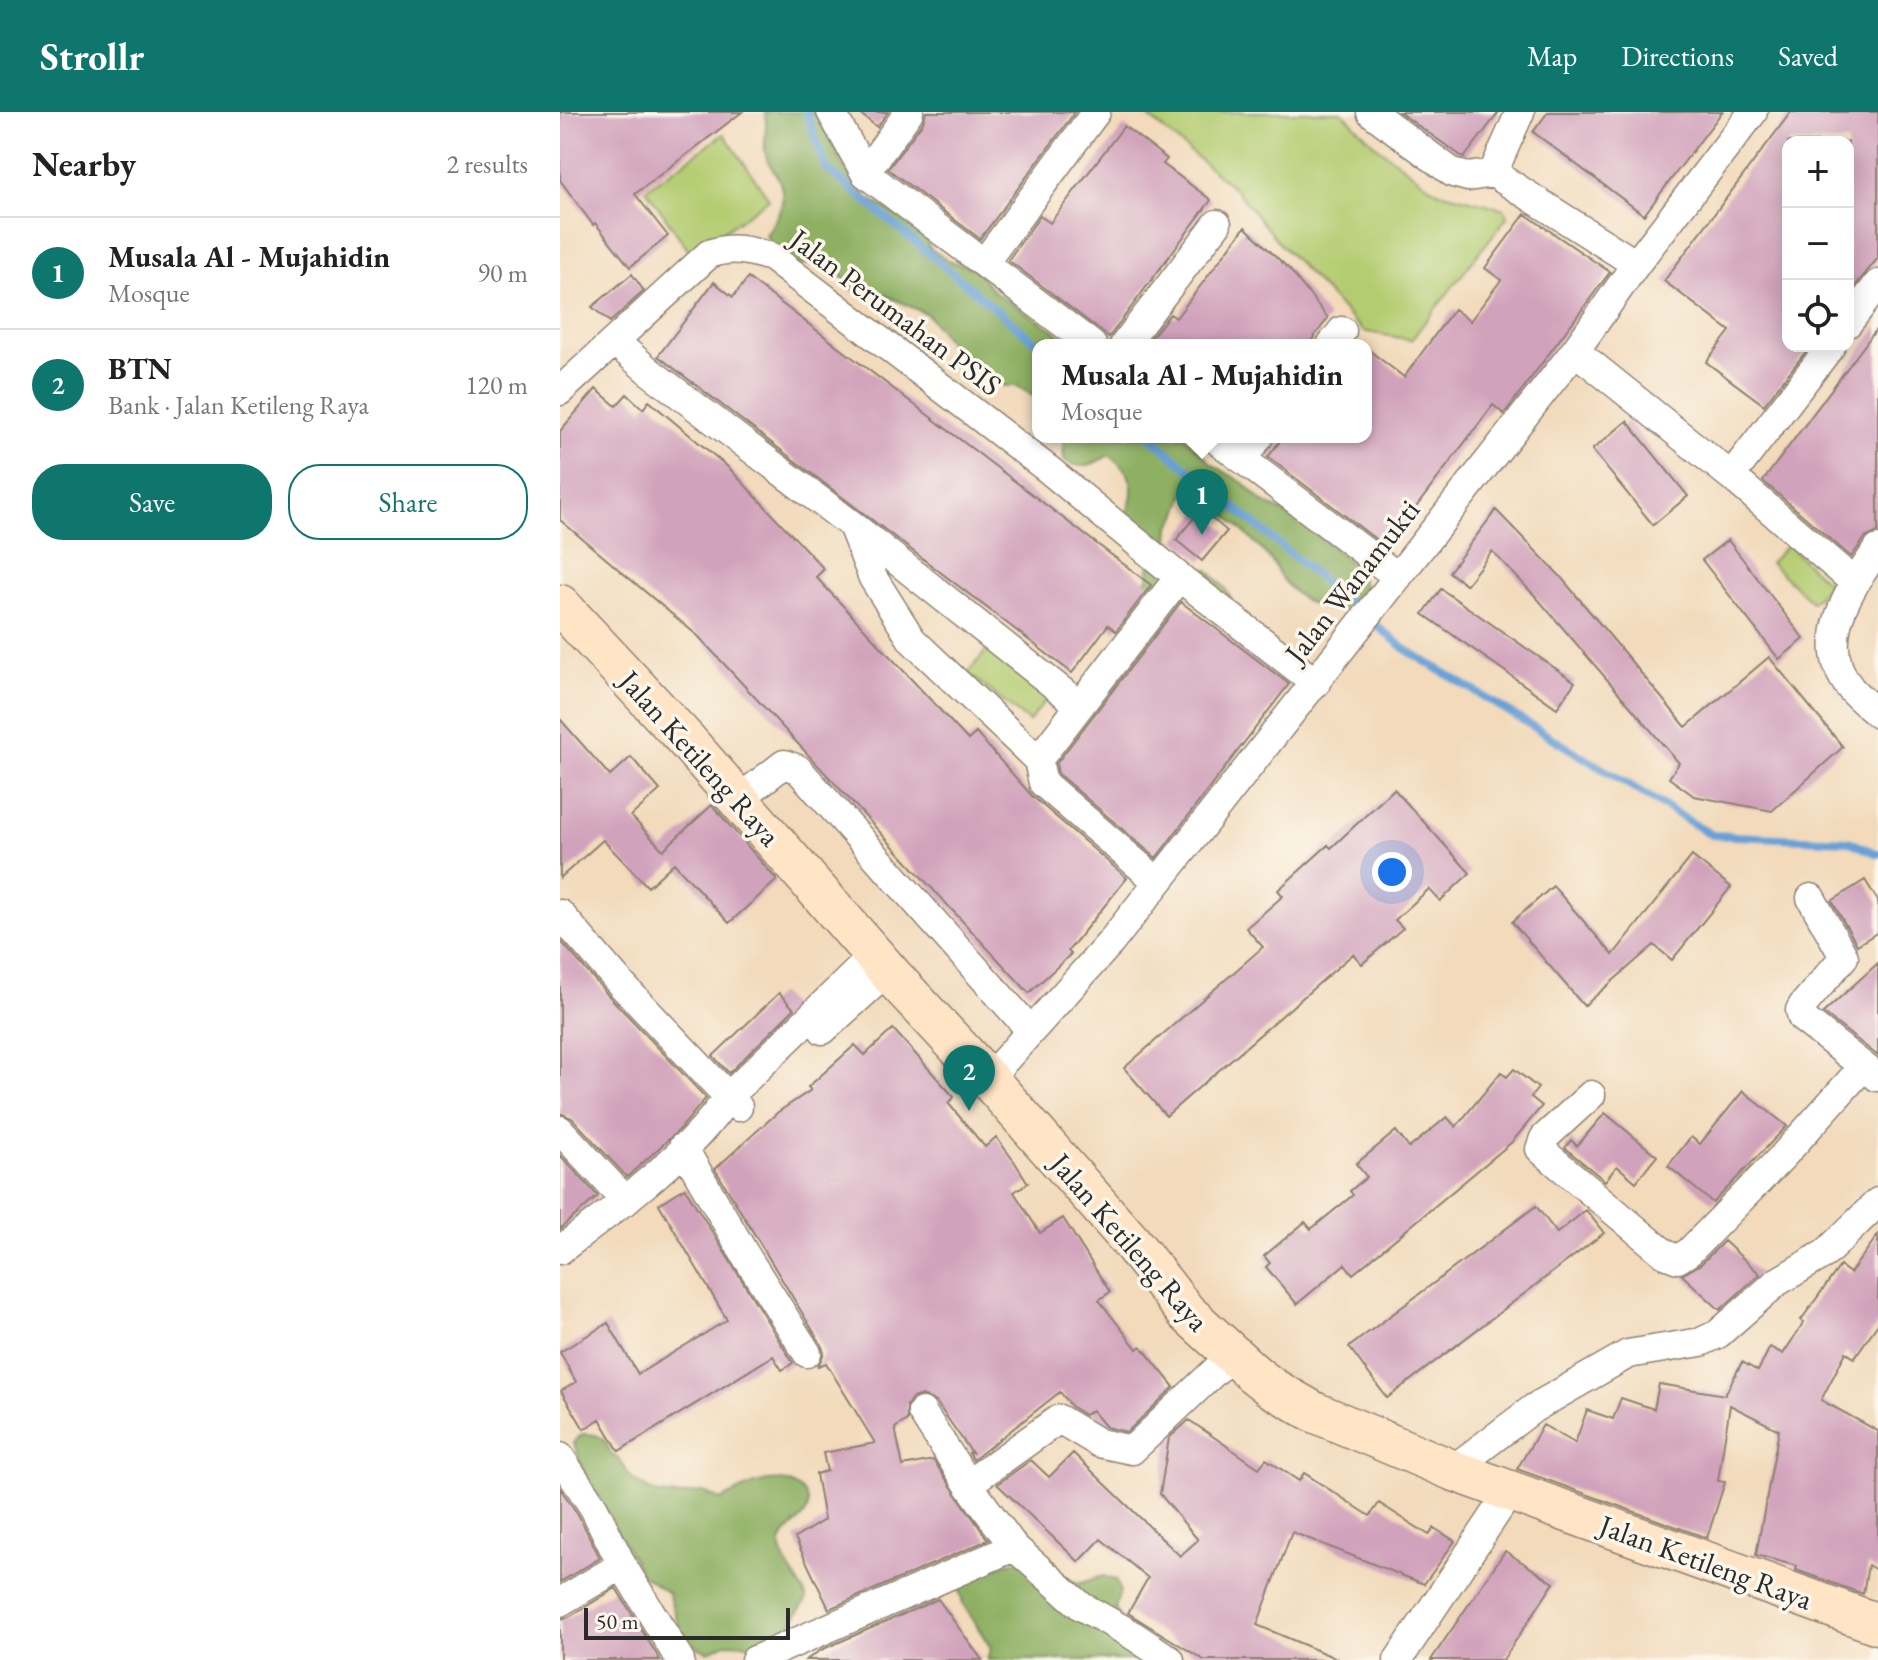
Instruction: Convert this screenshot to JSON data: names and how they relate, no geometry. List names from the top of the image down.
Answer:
{
  "streets": {
    "main road": ["Jalan Ketileng Raya"],
    "street": ["Jalan Perumahan PSIS", "Jalan Wanamukti"]
  },
  "crossings": [
    ["Jalan Perumahan PSIS", "Jalan Wanamukti"],
    ["Jalan Wanamukti", "Jalan Ketileng Raya"]
  ],
  "scale_bar": "50 m",
  "page": {
    "header": "Strollr",
    "nav": ["Map", "Directions", "Saved"],
    "heading": ["Nearby", "2 results"],
    "map_buttons": ["+", "−"],
    "list": [
      {
        "mark": "1",
        "name": "Musala Al - Mujahidin",
        "note": "Mosque",
        "value": "90 m"
      },
      {
        "mark": "2",
        "name": "BTN",
        "note": "Bank · Jalan Ketileng Raya",
        "value": "120 m"
      }
    ],
    "popup": ["Musala Al - Mujahidin", "Mosque"],
    "buttons": ["Save", "Share"],
    "pins": ["1", "2"],
    "scale": "50 m"
  }
}
